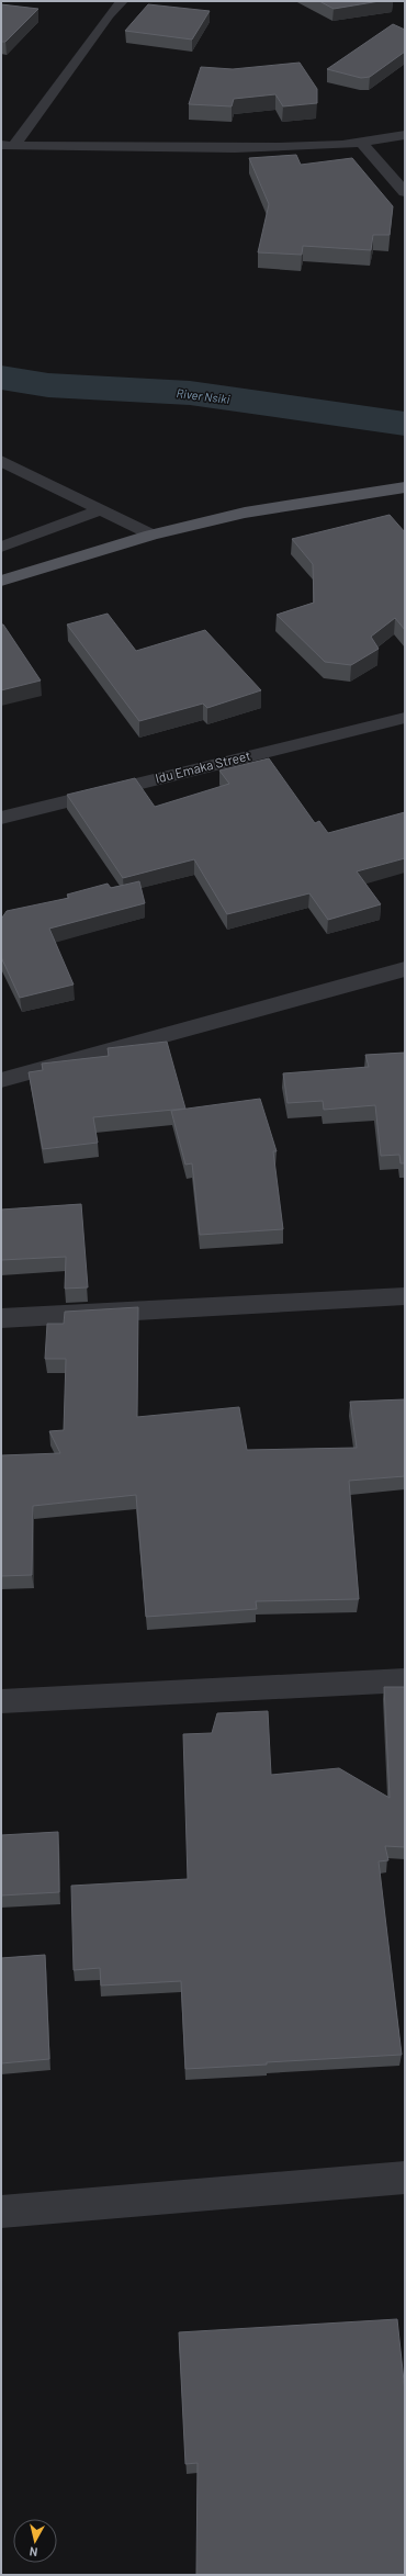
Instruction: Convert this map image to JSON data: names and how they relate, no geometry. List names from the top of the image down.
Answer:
{
  "streets": {
    "street": ["Idu Emaka Street"]
  },
  "water": ["River Nsiki"],
  "north": "bottom"
}
